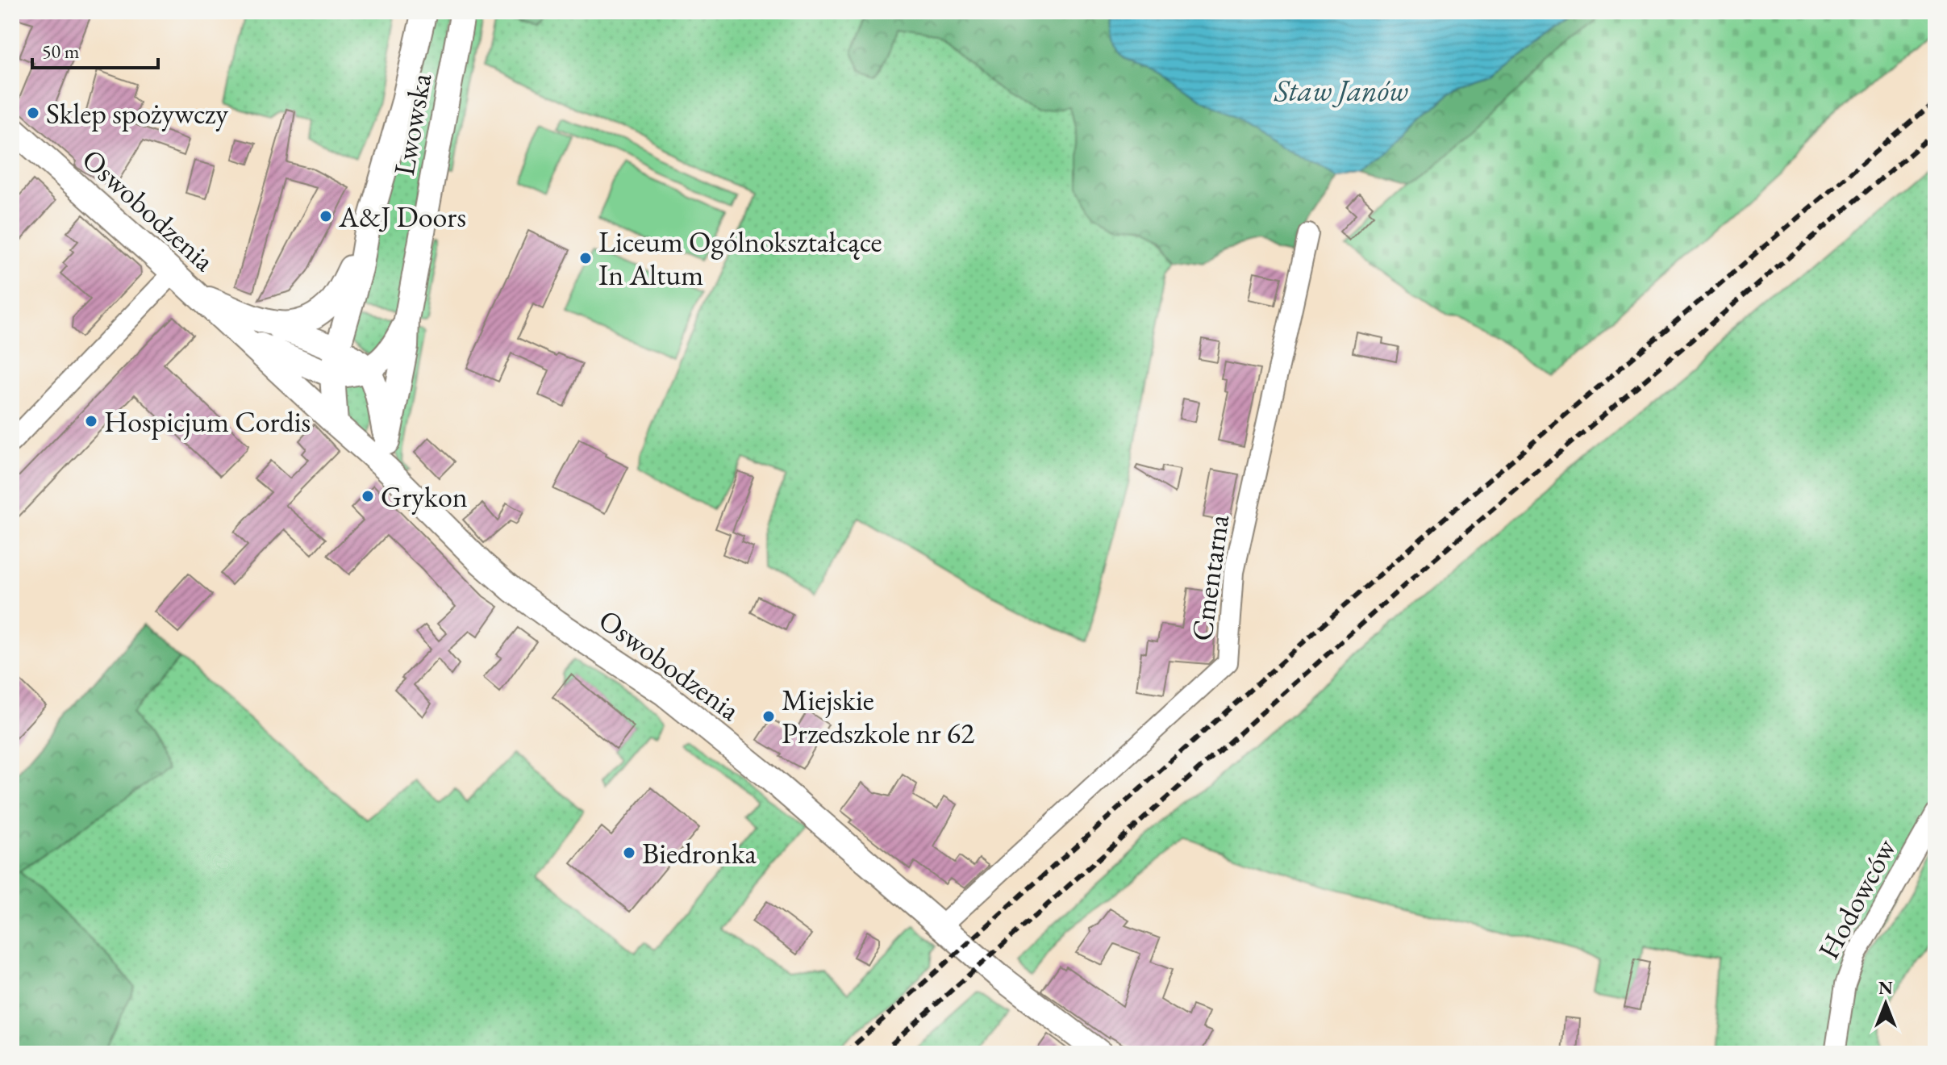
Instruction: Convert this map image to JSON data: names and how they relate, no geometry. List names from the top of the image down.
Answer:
{
  "streets": {
    "street": [
      "Lwowska",
      "Oswobodzenia",
      "Cmentarna",
      "Hodowców"
    ]
  },
  "crossings": [
    ["Lwowska", "Oswobodzenia"],
    ["Oswobodzenia", "Cmentarna"]
  ],
  "water": ["Staw Janów"],
  "places": [
    "Sklep spożywczy",
    "A&J Doors",
    "Liceum Ogólnokształcące In Altum",
    "Hospicjum Cordis",
    "Grykon",
    "Miejskie Przedszkole nr 62",
    "Biedronka"
  ],
  "scale_bar": "50 m",
  "north": "top"
}
